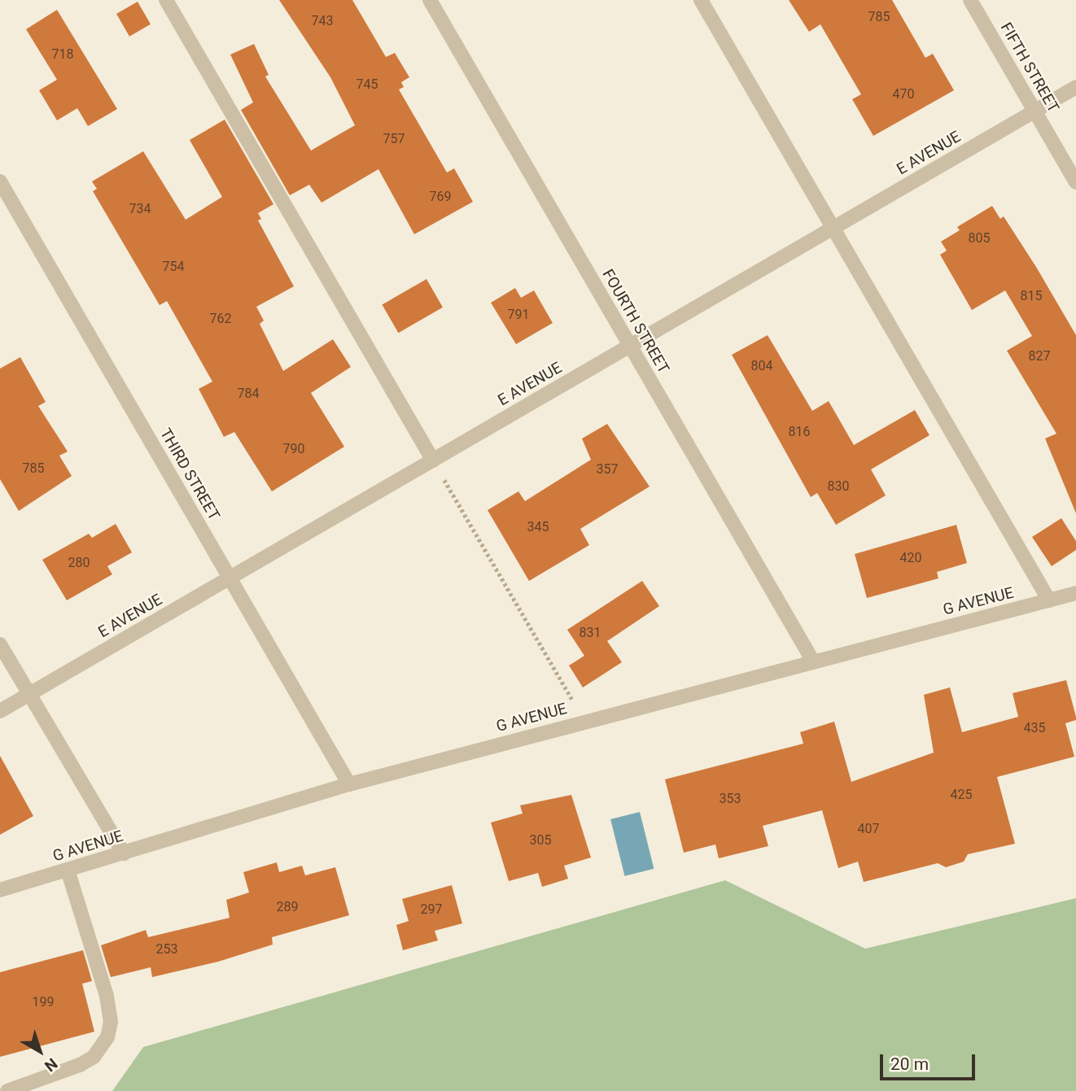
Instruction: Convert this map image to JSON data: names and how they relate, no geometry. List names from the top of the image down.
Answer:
{
  "streets": {
    "street": [
      "FIFTH STREET",
      "E AVENUE",
      "FOURTH STREET",
      "THIRD STREET",
      "G AVENUE"
    ]
  },
  "crossings": [
    ["FIFTH STREET", "E AVENUE"],
    ["E AVENUE", "FOURTH STREET"],
    ["E AVENUE", "THIRD STREET"],
    ["FOURTH STREET", "G AVENUE"],
    ["THIRD STREET", "G AVENUE"]
  ],
  "house_numbers": [
    "785",
    "743",
    "718",
    "745",
    "470",
    "757",
    "769",
    "734",
    "805",
    "754",
    "815",
    "791",
    "762",
    "827",
    "804",
    "784",
    "816",
    "790",
    "785",
    "357",
    "830",
    "345",
    "420",
    "280",
    "831",
    "435",
    "425",
    "353",
    "407",
    "305",
    "289",
    "297",
    "253",
    "199"
  ],
  "scale_bar": "20 m",
  "north": "bottom right"
}
